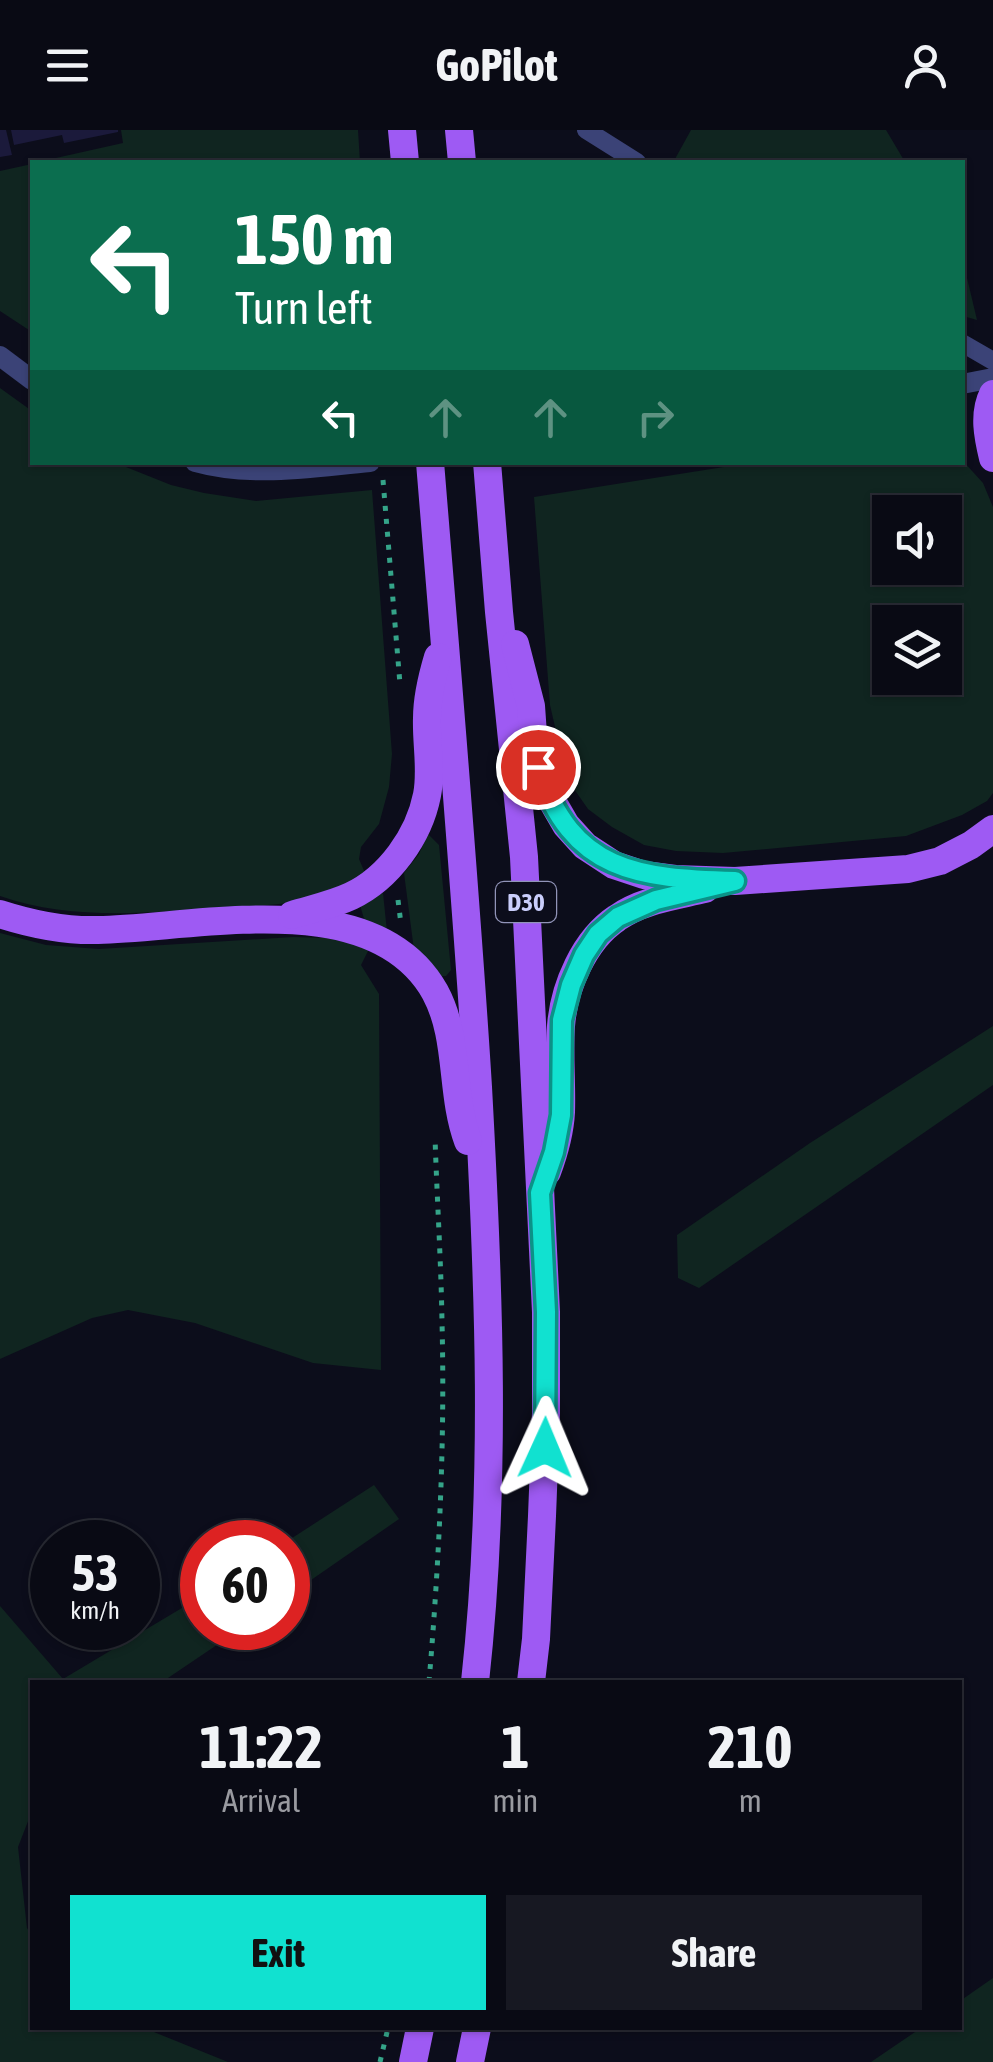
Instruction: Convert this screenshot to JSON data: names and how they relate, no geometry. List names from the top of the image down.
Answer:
{
  "streets": {
    "main road": ["D30"]
  },
  "page": {
    "header": "GoPilot",
    "turn": ["150 m", "Turn left"],
    "speed": "53 km/h",
    "limit": "60",
    "eta": [
      "11:22",
      "Arrival",
      "1",
      "min",
      "210",
      "m"
    ],
    "buttons": ["Exit", "Share"]
  }
}
